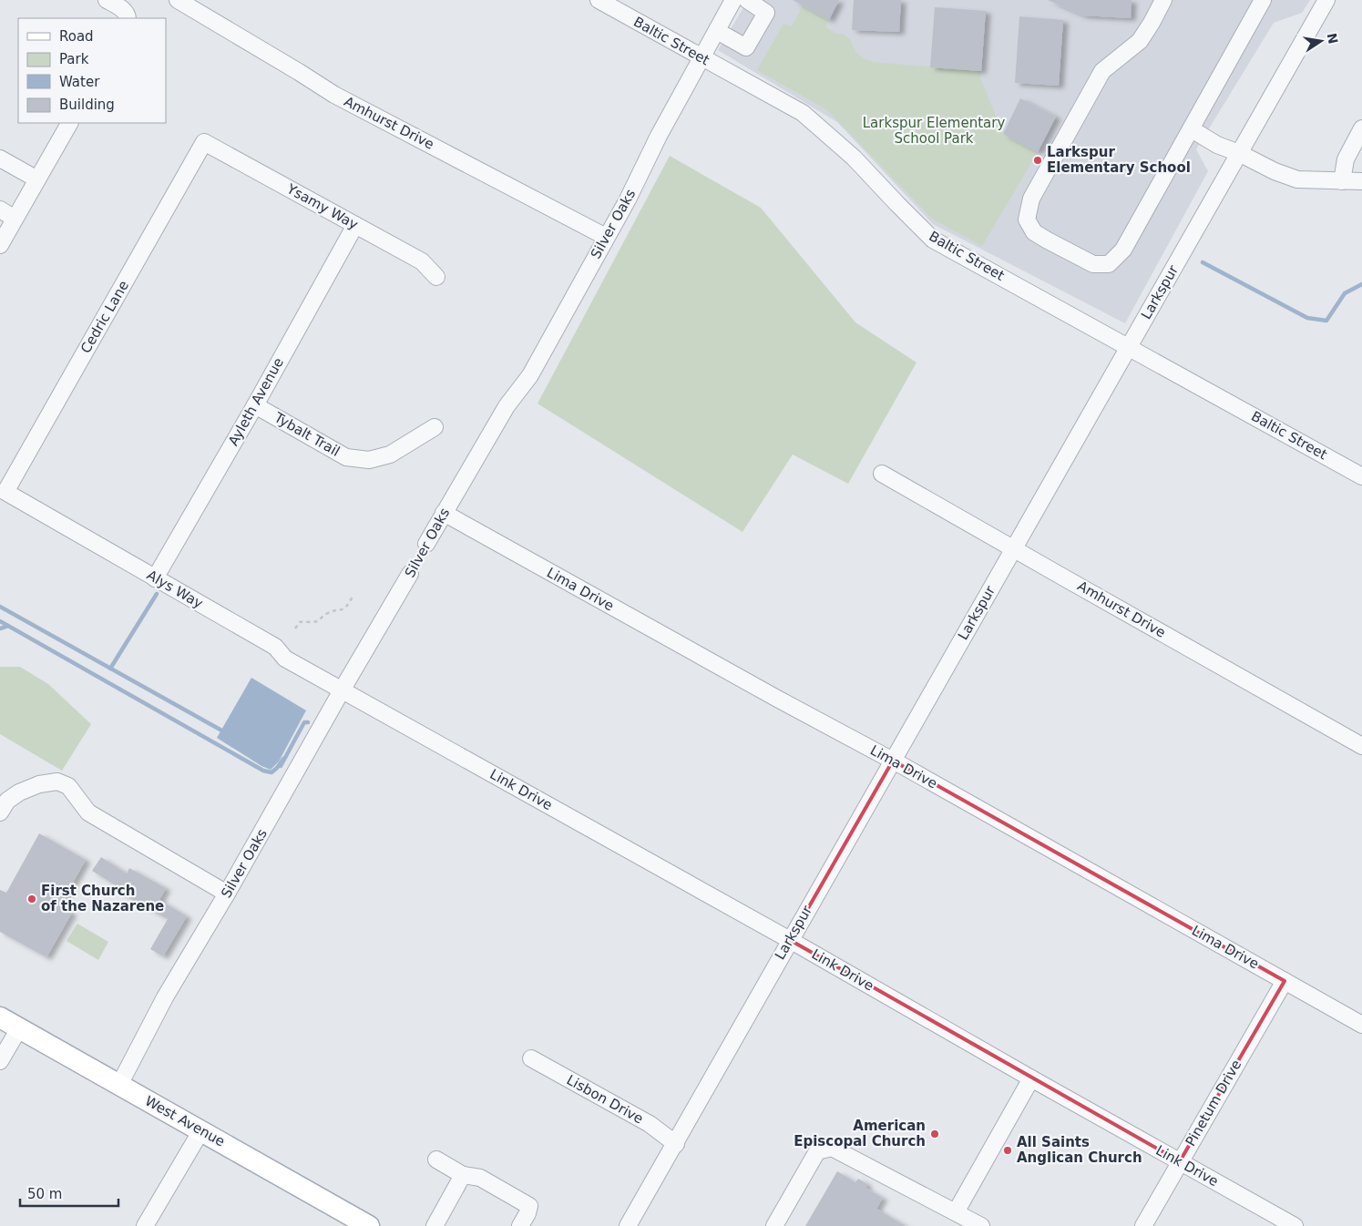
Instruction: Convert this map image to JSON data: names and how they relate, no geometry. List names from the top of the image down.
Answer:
{
  "streets": {
    "main road": ["West Avenue"],
    "street": [
      "Baltic Street",
      "Amhurst Drive",
      "Ysamy Way",
      "Silver Oaks",
      "Larkspur",
      "Cedric Lane",
      "Ayleth Avenue",
      "Tybalt Trail",
      "Alys Way",
      "Lima Drive",
      "Link Drive",
      "Lisbon Drive",
      "Pinetum Drive"
    ]
  },
  "crossings": [
    ["Baltic Street", "Silver Oaks"],
    ["Baltic Street", "Larkspur"],
    ["Amhurst Drive", "Silver Oaks"],
    ["Amhurst Drive", "Larkspur"],
    ["Ysamy Way", "Cedric Lane"],
    ["Ysamy Way", "Ayleth Avenue"],
    ["Silver Oaks", "Alys Way"],
    ["Silver Oaks", "Lima Drive"],
    ["Silver Oaks", "Link Drive"],
    ["Silver Oaks", "West Avenue"],
    ["Larkspur", "Lima Drive"],
    ["Larkspur", "Link Drive"],
    ["Larkspur", "Lisbon Drive"],
    ["Cedric Lane", "Alys Way"],
    ["Ayleth Avenue", "Tybalt Trail"],
    ["Ayleth Avenue", "Alys Way"],
    ["Alys Way", "Link Drive"],
    ["Lima Drive", "Pinetum Drive"],
    ["Link Drive", "Pinetum Drive"]
  ],
  "parks": ["Larkspur Elementary School Park"],
  "places": [
    "Larkspur Elementary School",
    "First Church of the Nazarene",
    "American Episcopal Church",
    "All Saints Anglican Church"
  ],
  "legend": [
    "Road",
    "Park",
    "Water",
    "Building"
  ],
  "scale_bar": "50 m",
  "north": "right"
}
